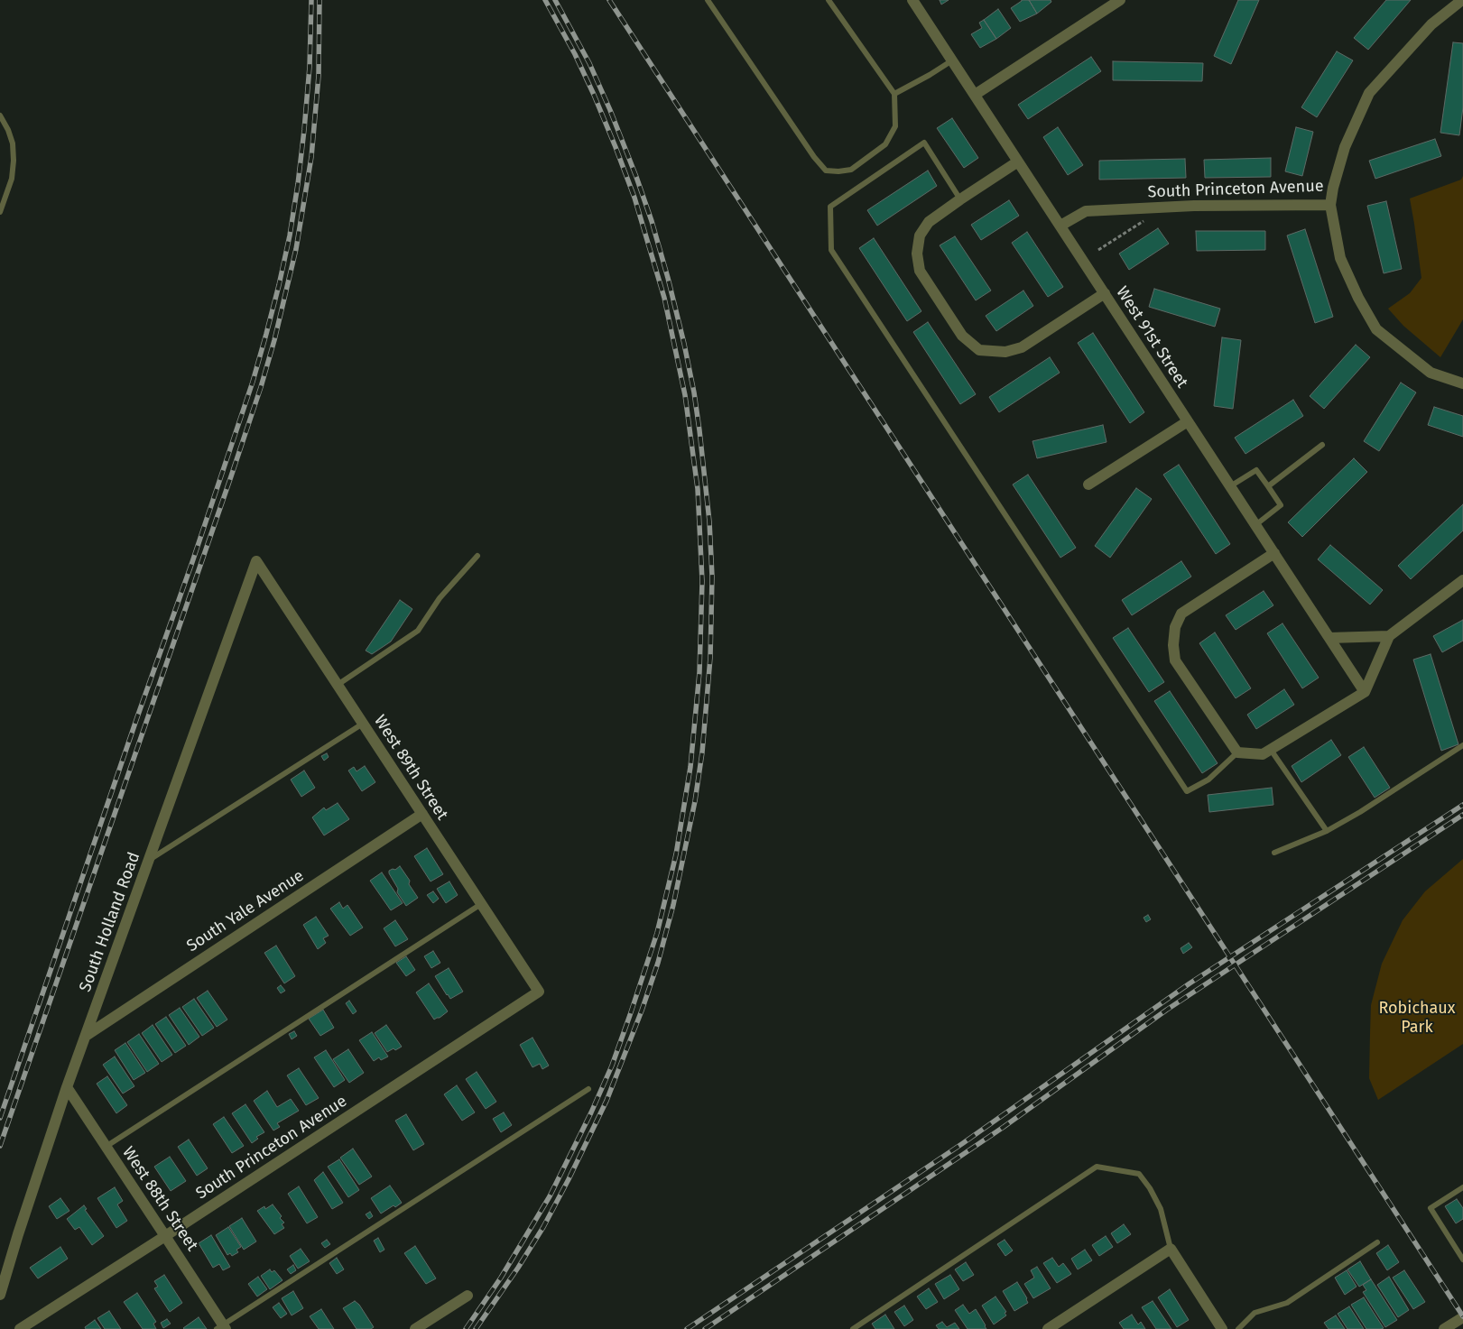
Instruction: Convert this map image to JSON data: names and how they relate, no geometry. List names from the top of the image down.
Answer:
{
  "streets": {
    "street": [
      "South Princeton Avenue",
      "West 91st Street",
      "West 89th Street",
      "South Yale Avenue",
      "South Holland Road",
      "West 88th Street"
    ]
  },
  "crossings": [
    ["South Princeton Avenue", "West 91st Street"],
    ["South Princeton Avenue", "West 89th Street"],
    ["South Princeton Avenue", "West 88th Street"],
    ["West 89th Street", "South Yale Avenue"],
    ["West 89th Street", "South Holland Road"],
    ["South Yale Avenue", "South Holland Road"],
    ["South Holland Road", "West 88th Street"]
  ],
  "parks": ["Robichaux Park"]
}
